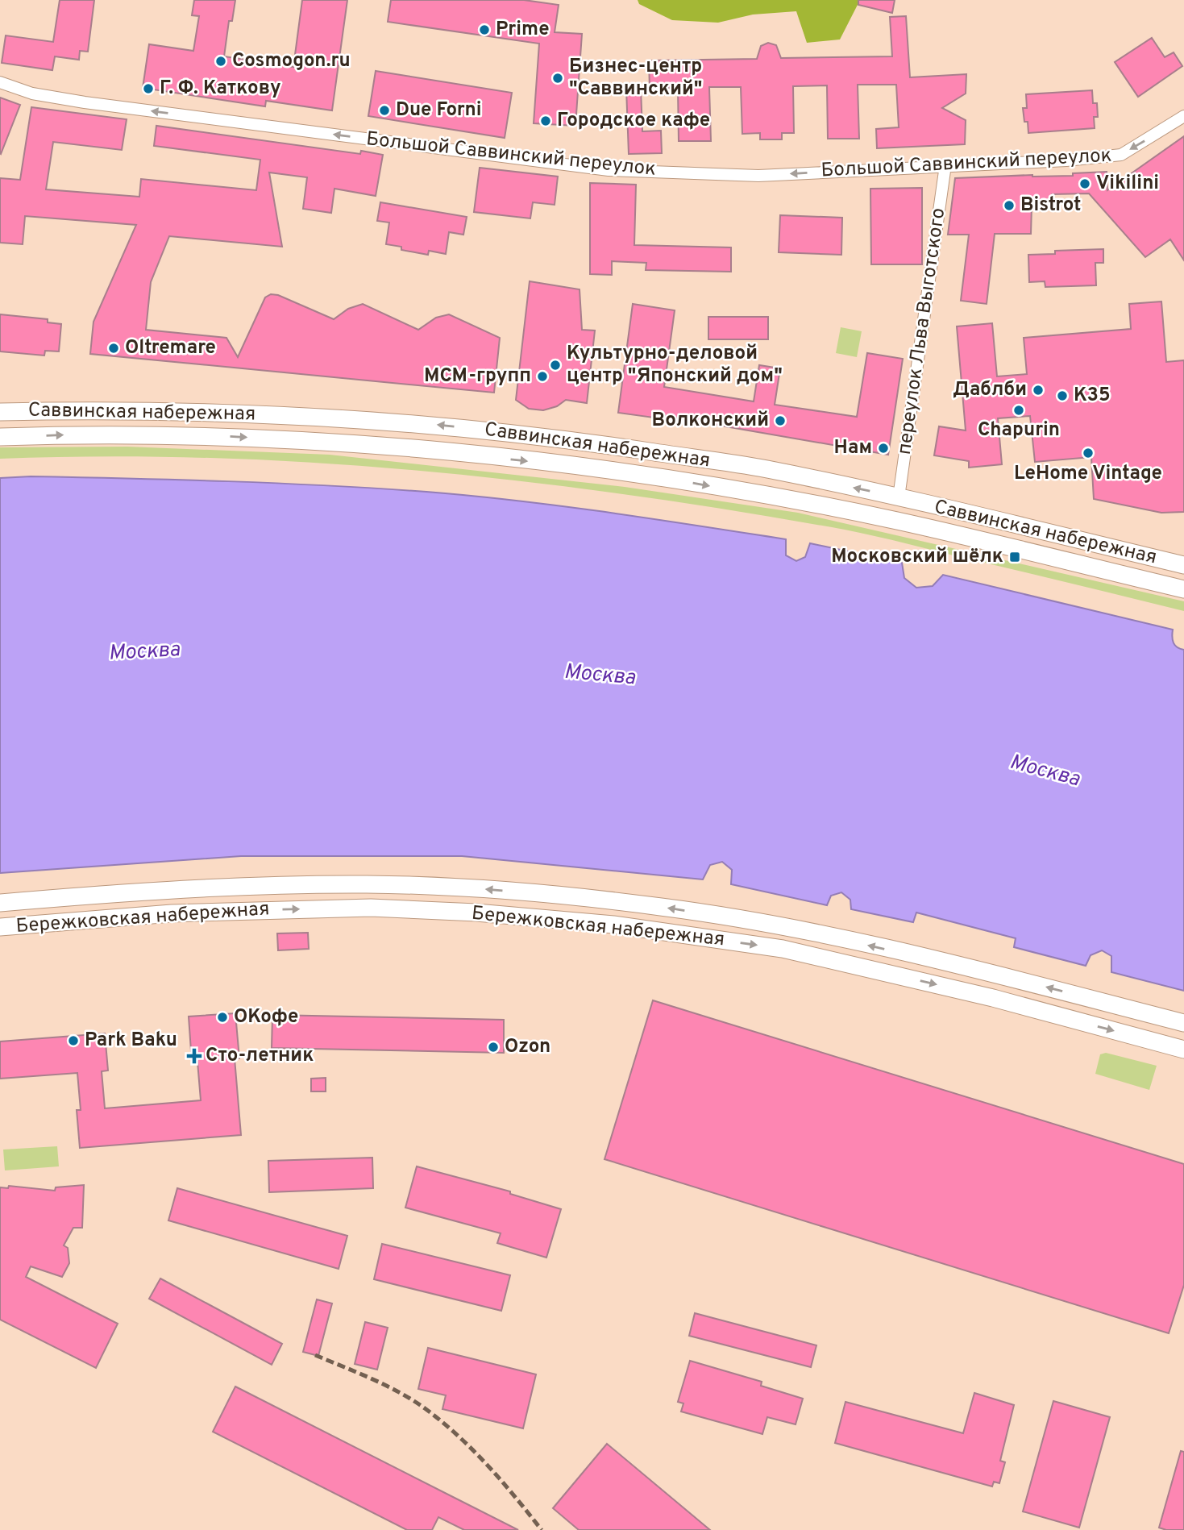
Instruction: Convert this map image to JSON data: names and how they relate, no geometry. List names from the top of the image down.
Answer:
{
  "streets": {
    "main road": ["Саввинская набережная", "Бережковская набережная"],
    "street": ["Большой Саввинский переулок", "переулок Льва Выготского"]
  },
  "crossings": [
    ["Большой Саввинский переулок", "переулок Льва Выготского"],
    ["переулок Льва Выготского", "Саввинская набережная"]
  ],
  "one_way": ["Большой Саввинский переулок"],
  "water": ["Москва"],
  "places": {
    "other": [
      "Prime",
      "Cosmogon.ru",
      "Бизнес-центр \"Саввинский\"",
      "Г. Ф. Каткову",
      "Due Forni",
      "Городское кафе",
      "Vikilini",
      "Bistrot",
      "Oltremare",
      "Культурно-деловой центр \"Японский дом\"",
      "МСМ-групп",
      "Даблби",
      "K35",
      "Chapurin",
      "Волконский",
      "Нам",
      "LeHome Vintage",
      "ОКофе",
      "Park Baku",
      "Ozon"
    ],
    "transit": ["Московский шёлк"],
    "health": ["Сто-летник"]
  }
}
